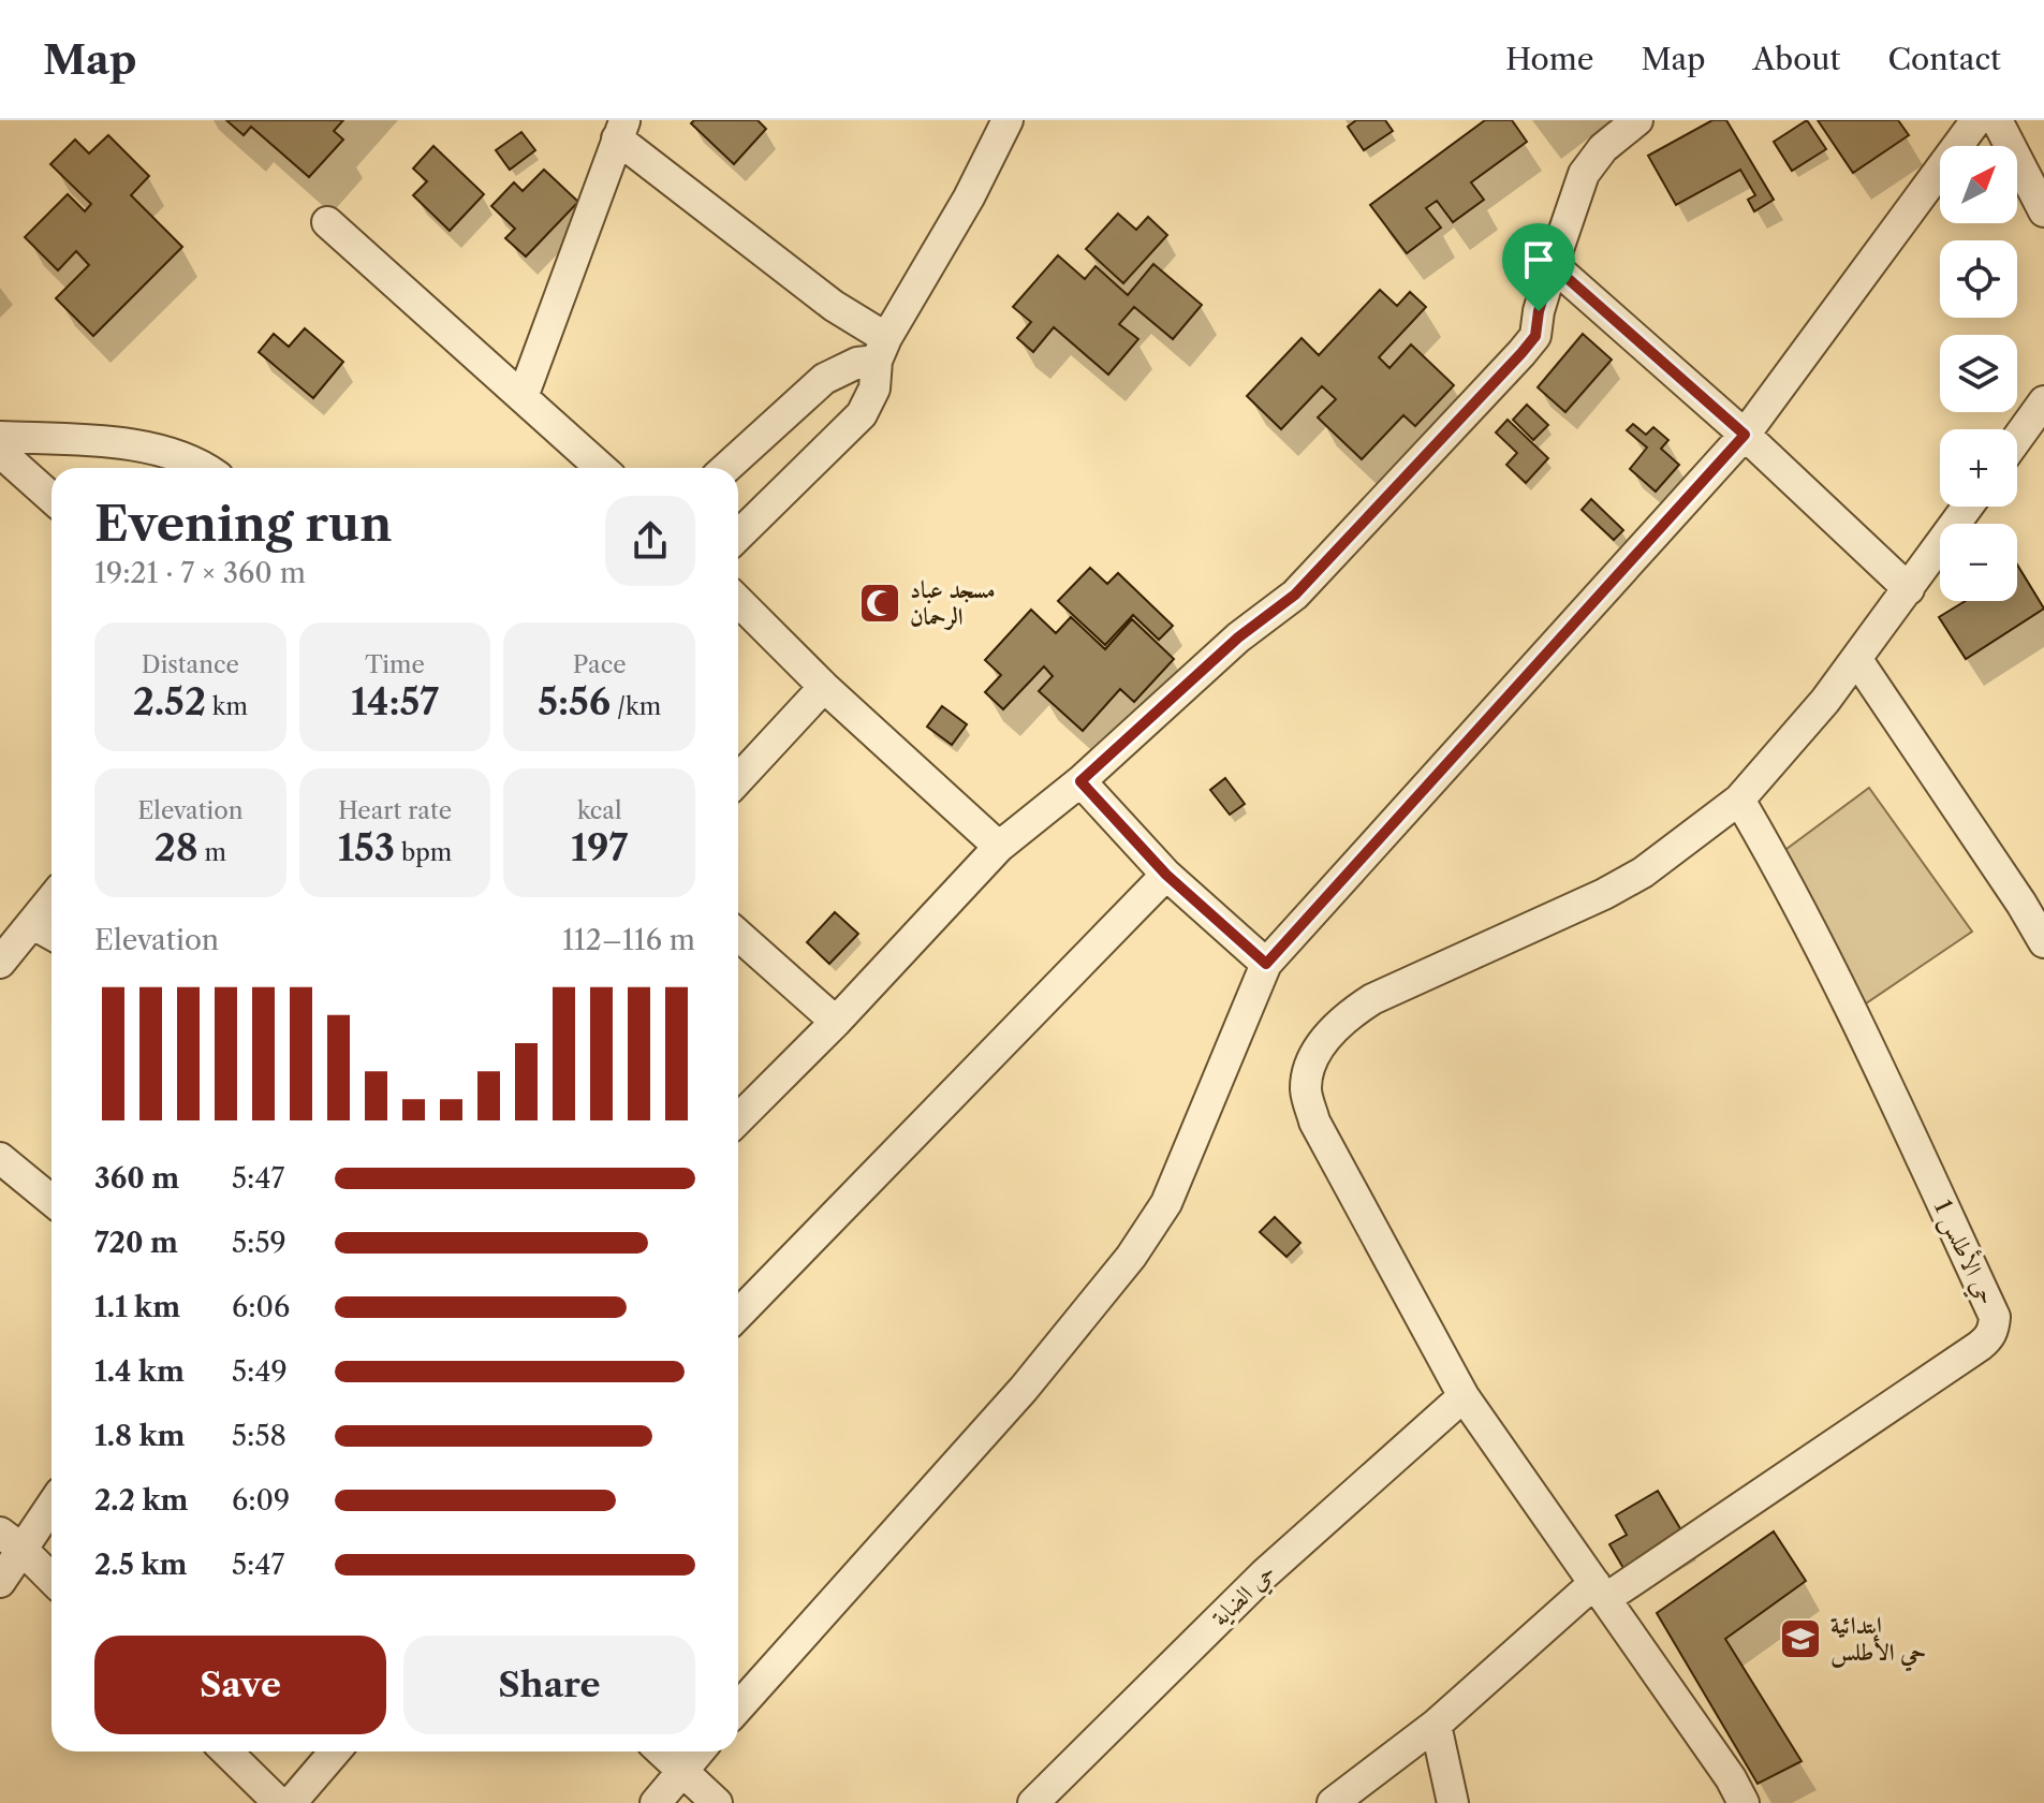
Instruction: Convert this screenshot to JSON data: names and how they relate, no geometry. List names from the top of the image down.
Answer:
{
  "streets": {
    "street": ["حي الأطلس 1", "حي الضاية"]
  },
  "places": {
    "mosque": ["مسجد عباد الرحمان"],
    "school or university": ["ابتدائية حي الأطلس"]
  },
  "north": "top right",
  "page": {
    "header": "Map",
    "nav": [
      "Home",
      "Map",
      "About",
      "Contact"
    ],
    "map_buttons": ["+", "−"],
    "heading": ["Evening run", "19:21 · 7 × 360 m"],
    "stats": [
      ["Distance", "2.52 km"],
      ["Time", "14:57"],
      ["Pace", "5:56 /km"],
      ["Elevation", "28 m"],
      ["Heart rate", "153 bpm"],
      ["kcal", "197"]
    ],
    "chart": ["Elevation", "112–116 m"],
    "list": [
      {
        "name": "360 m",
        "note": "5:47"
      },
      {
        "name": "720 m",
        "note": "5:59"
      },
      {
        "name": "1.1 km",
        "note": "6:06"
      },
      {
        "name": "1.4 km",
        "note": "5:49"
      },
      {
        "name": "1.8 km",
        "note": "5:58"
      },
      {
        "name": "2.2 km",
        "note": "6:09"
      },
      {
        "name": "2.5 km",
        "note": "5:47"
      }
    ],
    "buttons": ["Save", "Share"]
  }
}
